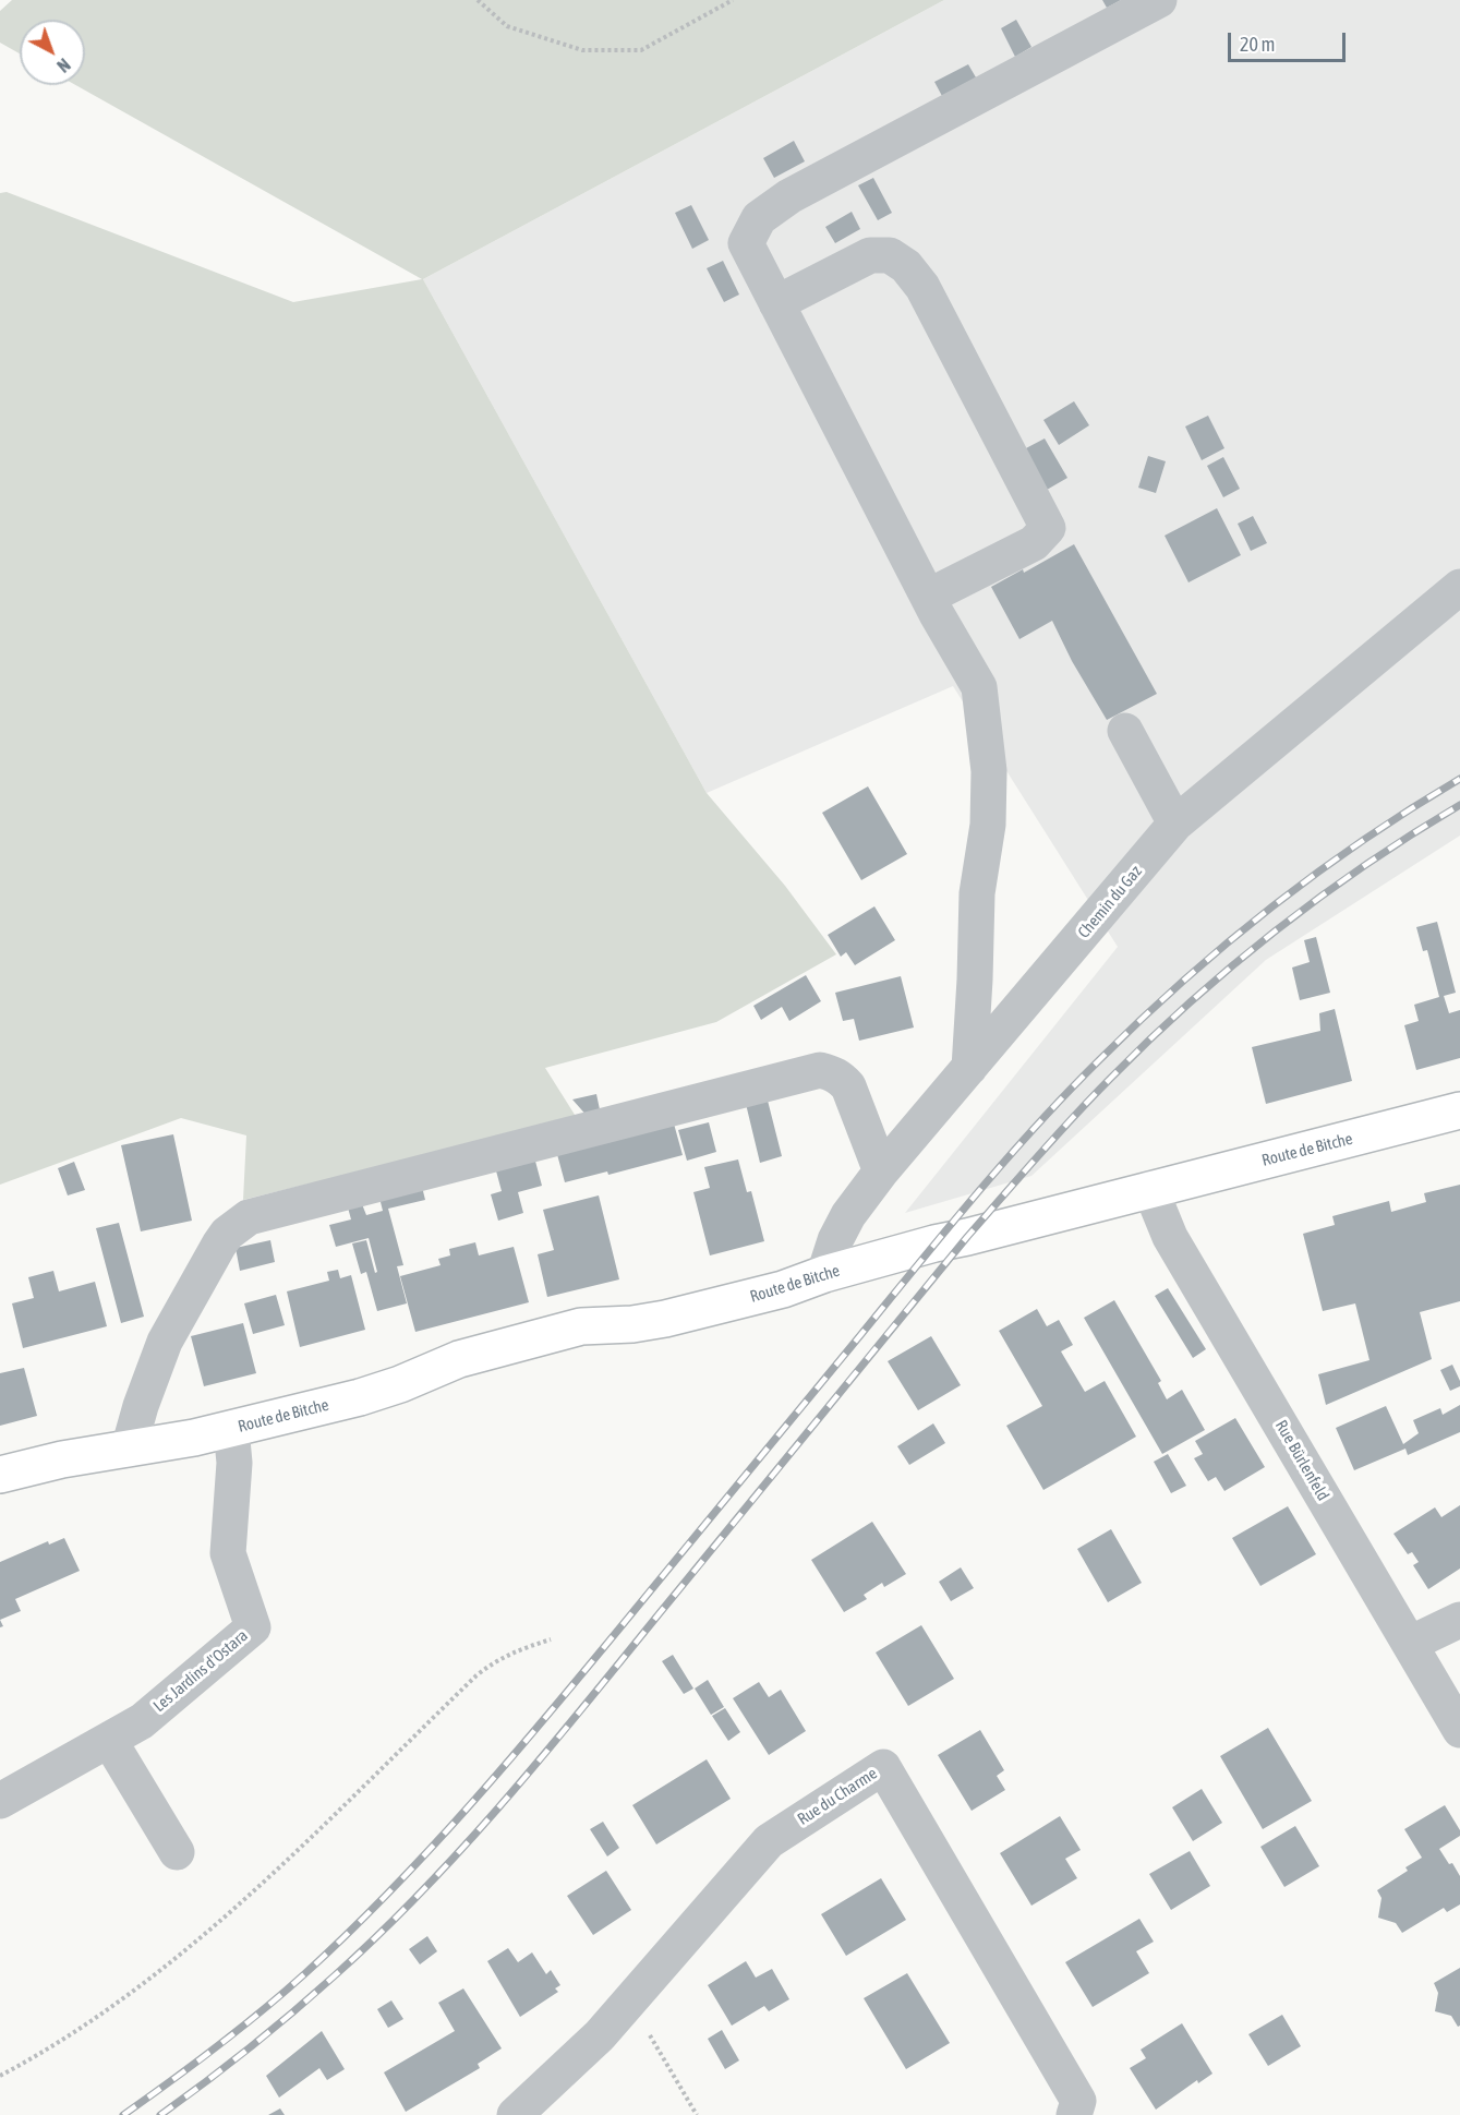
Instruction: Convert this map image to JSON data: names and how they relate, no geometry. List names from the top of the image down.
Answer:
{
  "streets": {
    "main road": ["Route de Bitche"],
    "street": [
      "Chemin du Gaz",
      "Rue Bürlenfeld",
      "Les Jardins d'Ostara",
      "Rue du Charme"
    ]
  },
  "crossings": [
    ["Chemin du Gaz", "Route de Bitche"],
    ["Route de Bitche", "Rue Bürlenfeld"],
    ["Route de Bitche", "Les Jardins d'Ostara"]
  ],
  "scale_bar": "20 m",
  "north": "bottom right"
}
